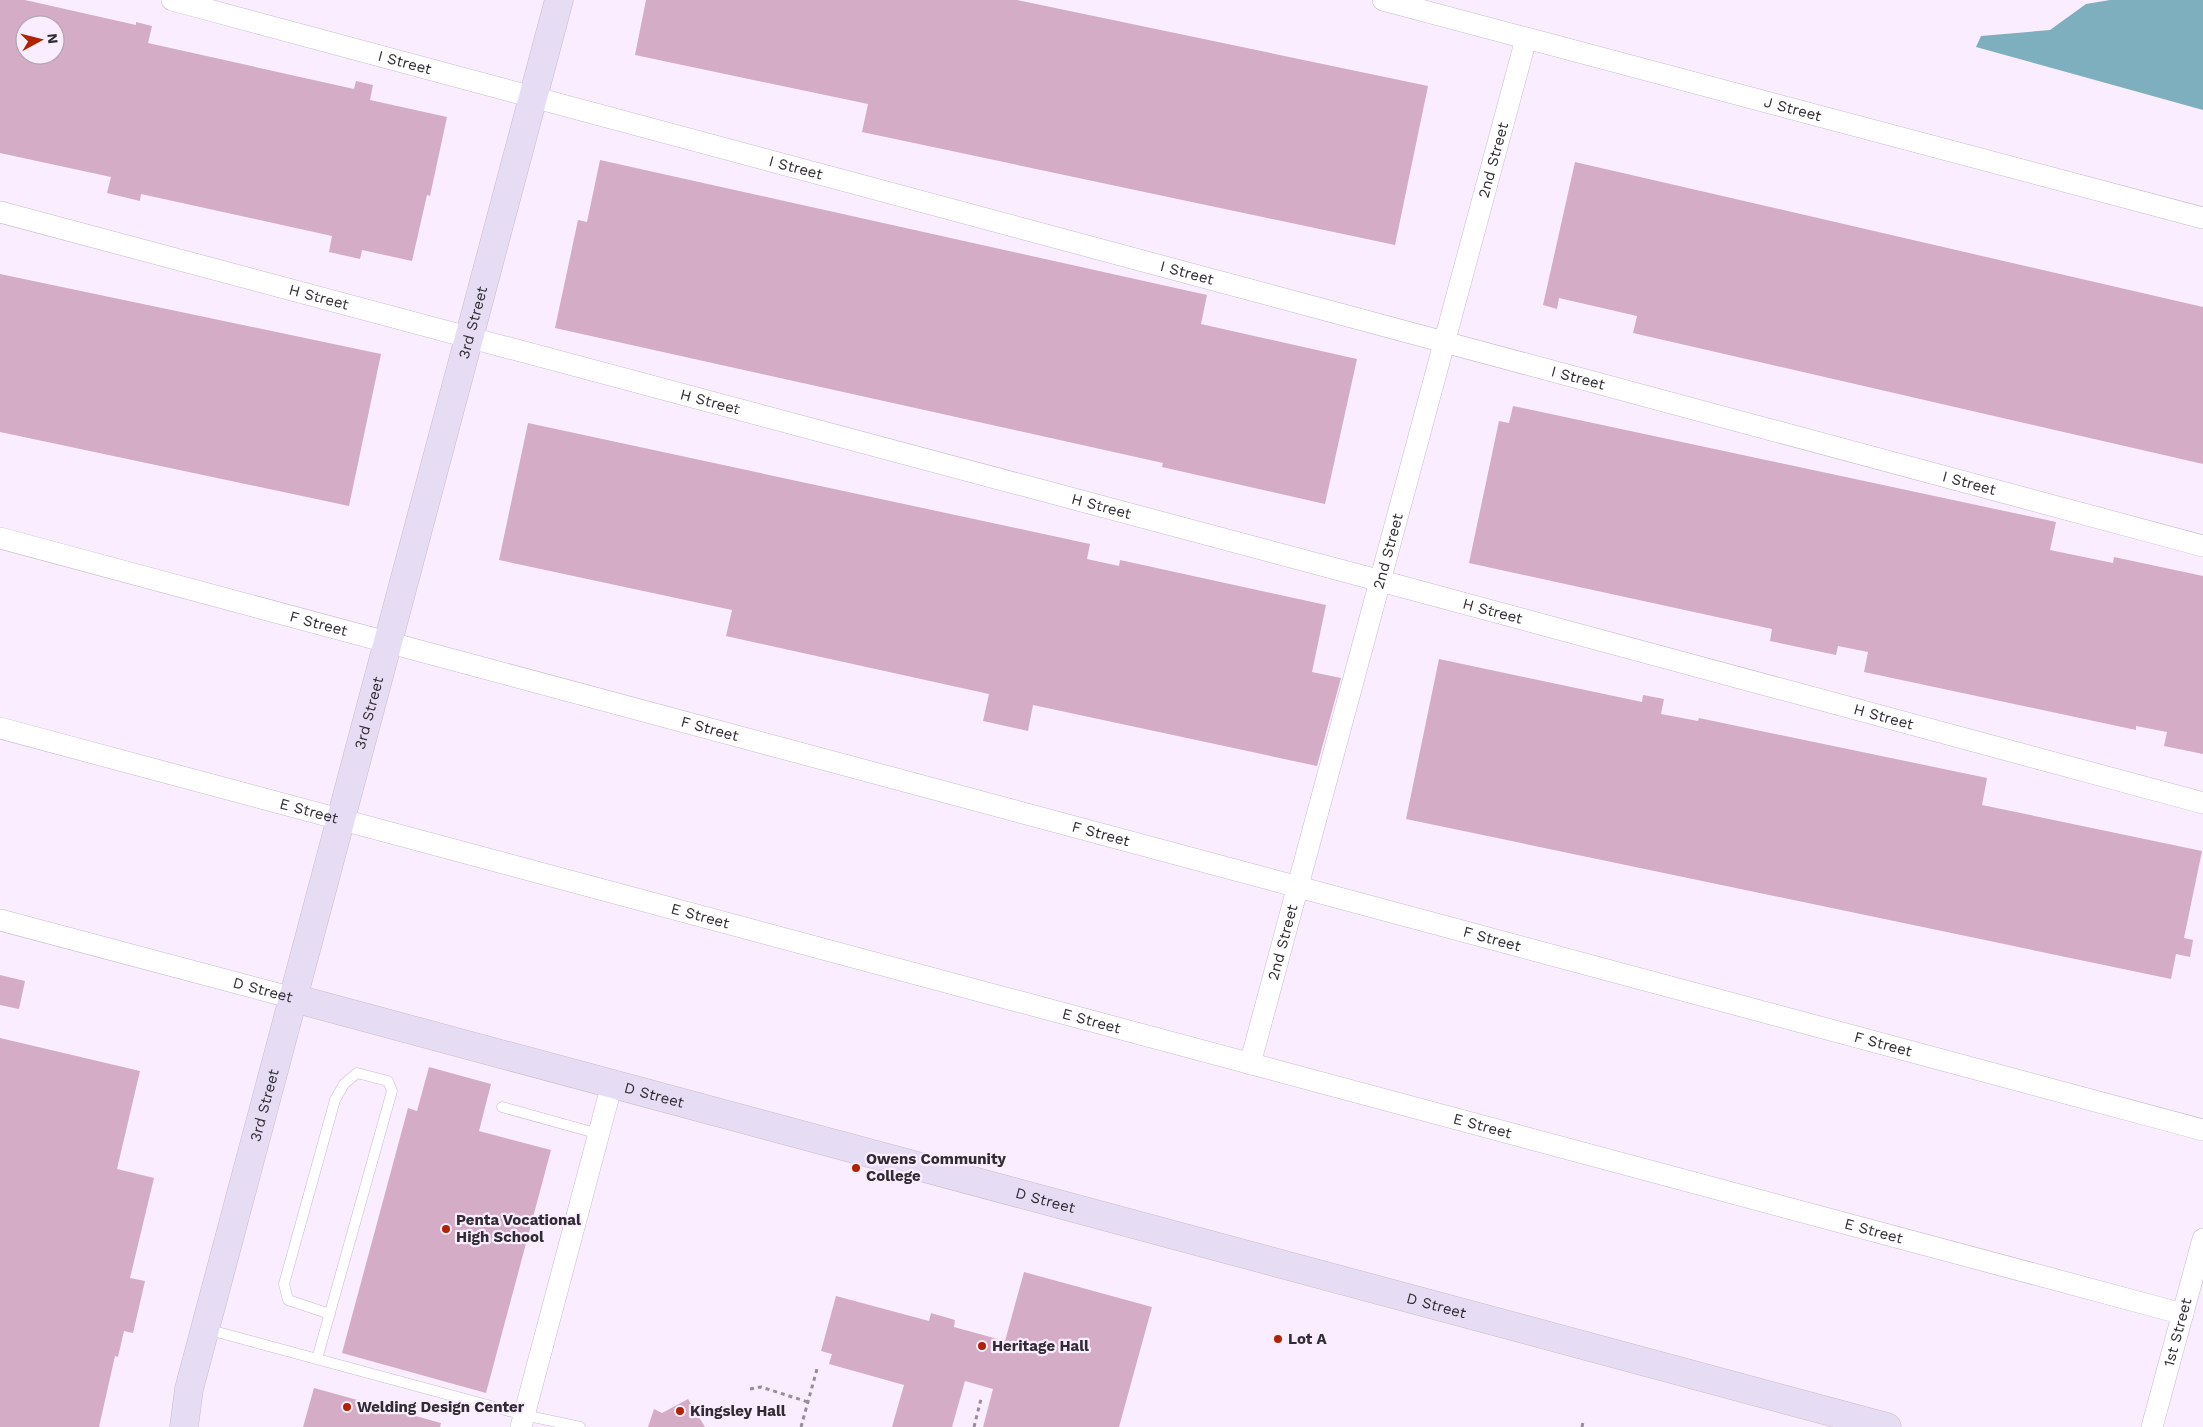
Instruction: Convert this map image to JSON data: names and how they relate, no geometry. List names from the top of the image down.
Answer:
{
  "streets": {
    "street": [
      "I Street",
      "J Street",
      "2nd Street",
      "H Street",
      "3rd Street",
      "F Street",
      "E Street",
      "D Street",
      "1st Street"
    ]
  },
  "crossings": [
    ["I Street", "2nd Street"],
    ["I Street", "3rd Street"],
    ["J Street", "2nd Street"],
    ["2nd Street", "H Street"],
    ["2nd Street", "F Street"],
    ["2nd Street", "E Street"],
    ["H Street", "3rd Street"],
    ["3rd Street", "F Street"],
    ["3rd Street", "E Street"],
    ["3rd Street", "D Street"],
    ["E Street", "1st Street"]
  ],
  "places": [
    "Owens Community College",
    "Penta Vocational High School",
    "Lot A",
    "Heritage Hall",
    "Welding Design Center",
    "Kingsley Hall"
  ],
  "north": "right"
}
